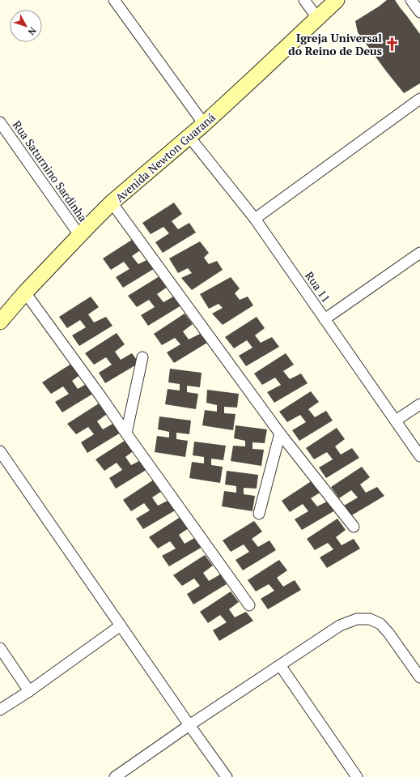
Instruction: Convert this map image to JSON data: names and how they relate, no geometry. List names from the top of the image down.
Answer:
{
  "streets": {
    "main road": ["Avenida Newton Guaraná"],
    "street": ["Rua Saturnino Sardinha", "Rua 11"]
  },
  "crossings": [
    ["Avenida Newton Guaraná", "Rua Saturnino Sardinha"],
    ["Avenida Newton Guaraná", "Rua 11"]
  ],
  "places": {
    "church": ["Igreja Universal do Reino de Deus"]
  },
  "north": "bottom right"
}
